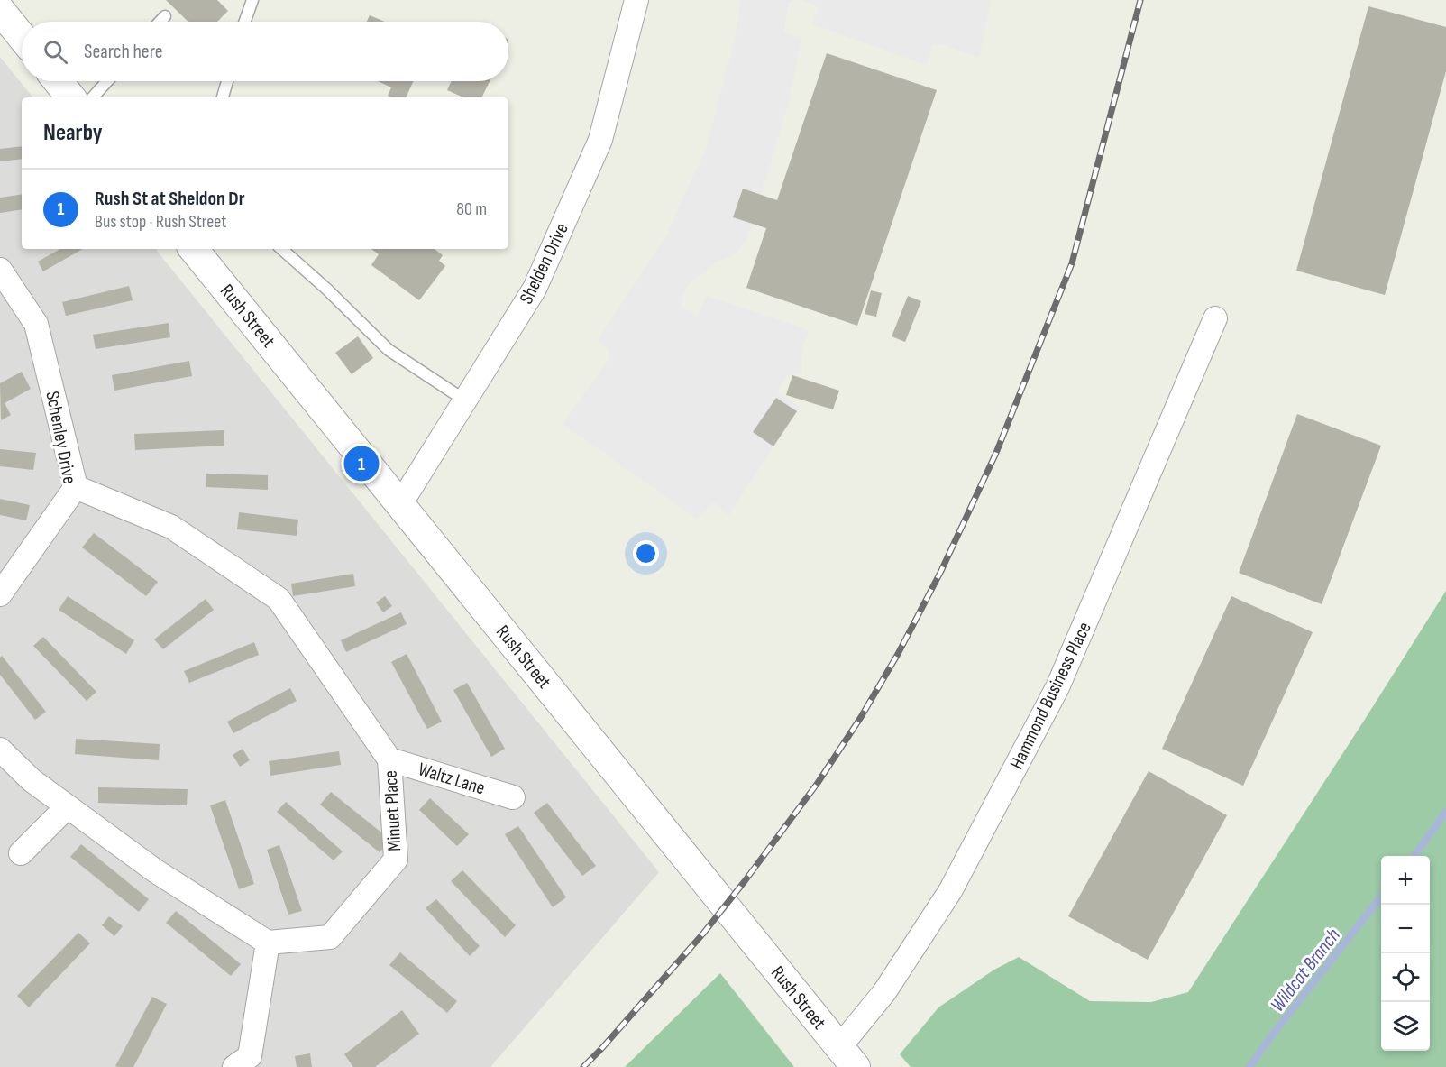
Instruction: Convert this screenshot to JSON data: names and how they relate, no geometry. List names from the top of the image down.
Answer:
{
  "streets": {
    "street": [
      "Shelden Drive",
      "Rush Street",
      "Schenley Drive",
      "Hammond Business Place",
      "Waltz Lane",
      "Minuet Place"
    ]
  },
  "crossings": [
    ["Shelden Drive", "Rush Street"],
    ["Rush Street", "Hammond Business Place"],
    ["Schenley Drive", "Minuet Place"],
    ["Waltz Lane", "Minuet Place"]
  ],
  "water": ["Wildcat Branch"],
  "page": {
    "search": "Search here",
    "heading": "Nearby",
    "list": [
      {
        "mark": "1",
        "name": "Rush St at Sheldon Dr",
        "note": "Bus stop · Rush Street",
        "value": "80 m"
      }
    ],
    "pins": "1",
    "map_buttons": ["+", "−"]
  }
}
